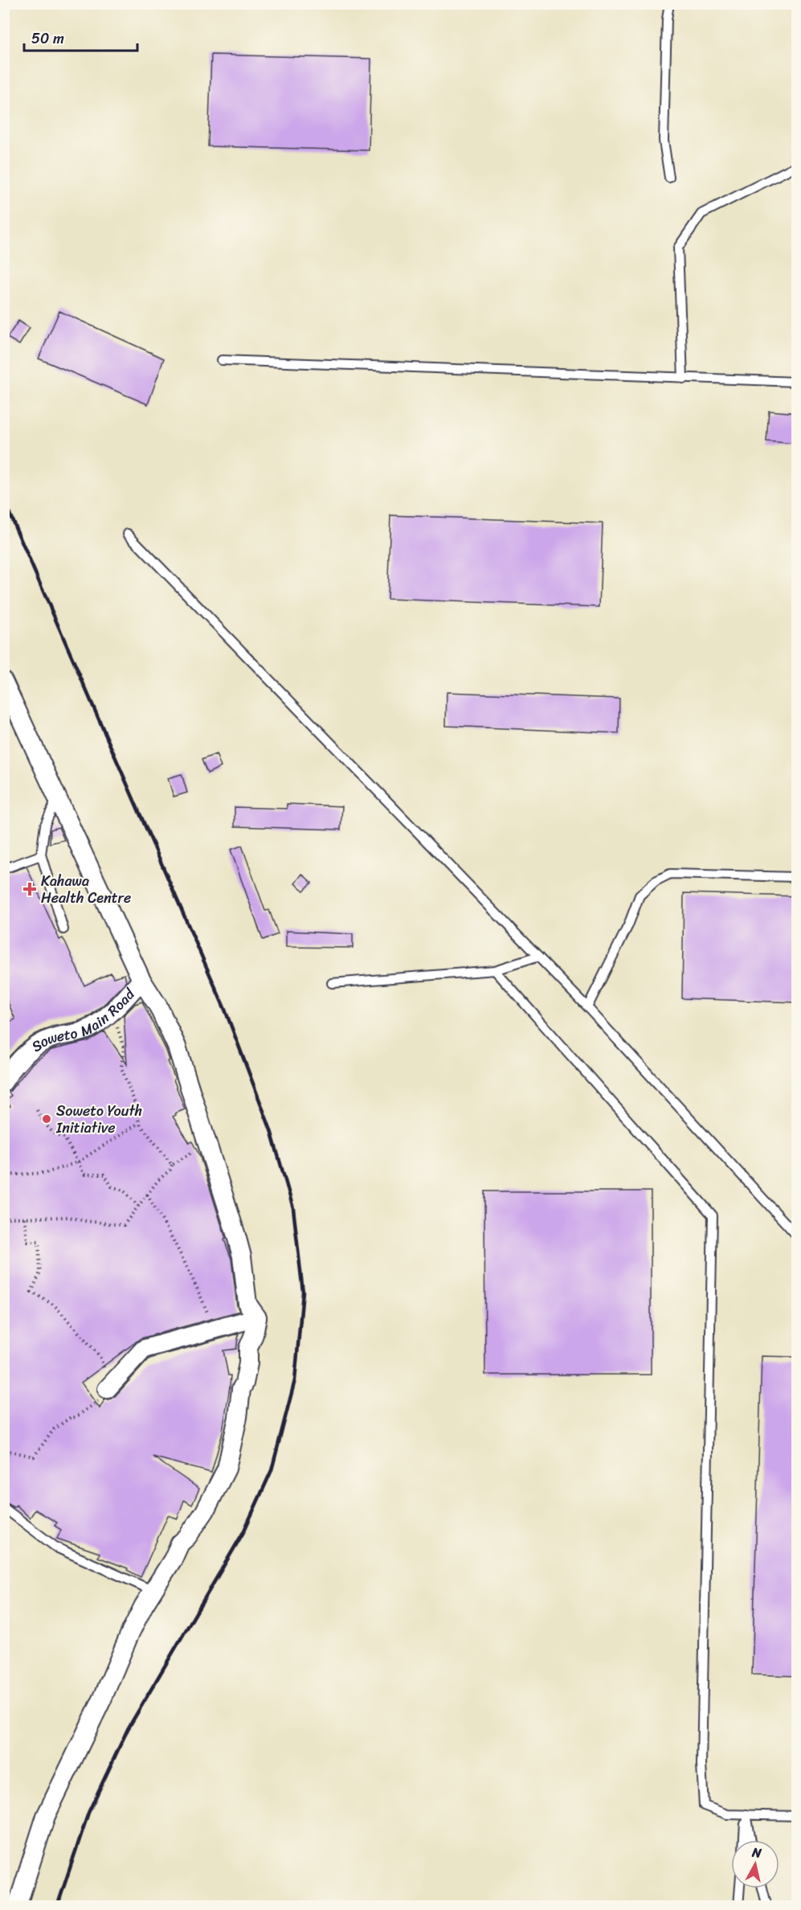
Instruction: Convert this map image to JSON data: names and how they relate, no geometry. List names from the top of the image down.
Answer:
{
  "streets": {
    "street": ["Soweto Main Road"]
  },
  "places": {
    "health": ["Kahawa Health Centre"],
    "other": ["Soweto Youth Initiative"]
  },
  "scale_bar": "50 m",
  "north": "top"
}
